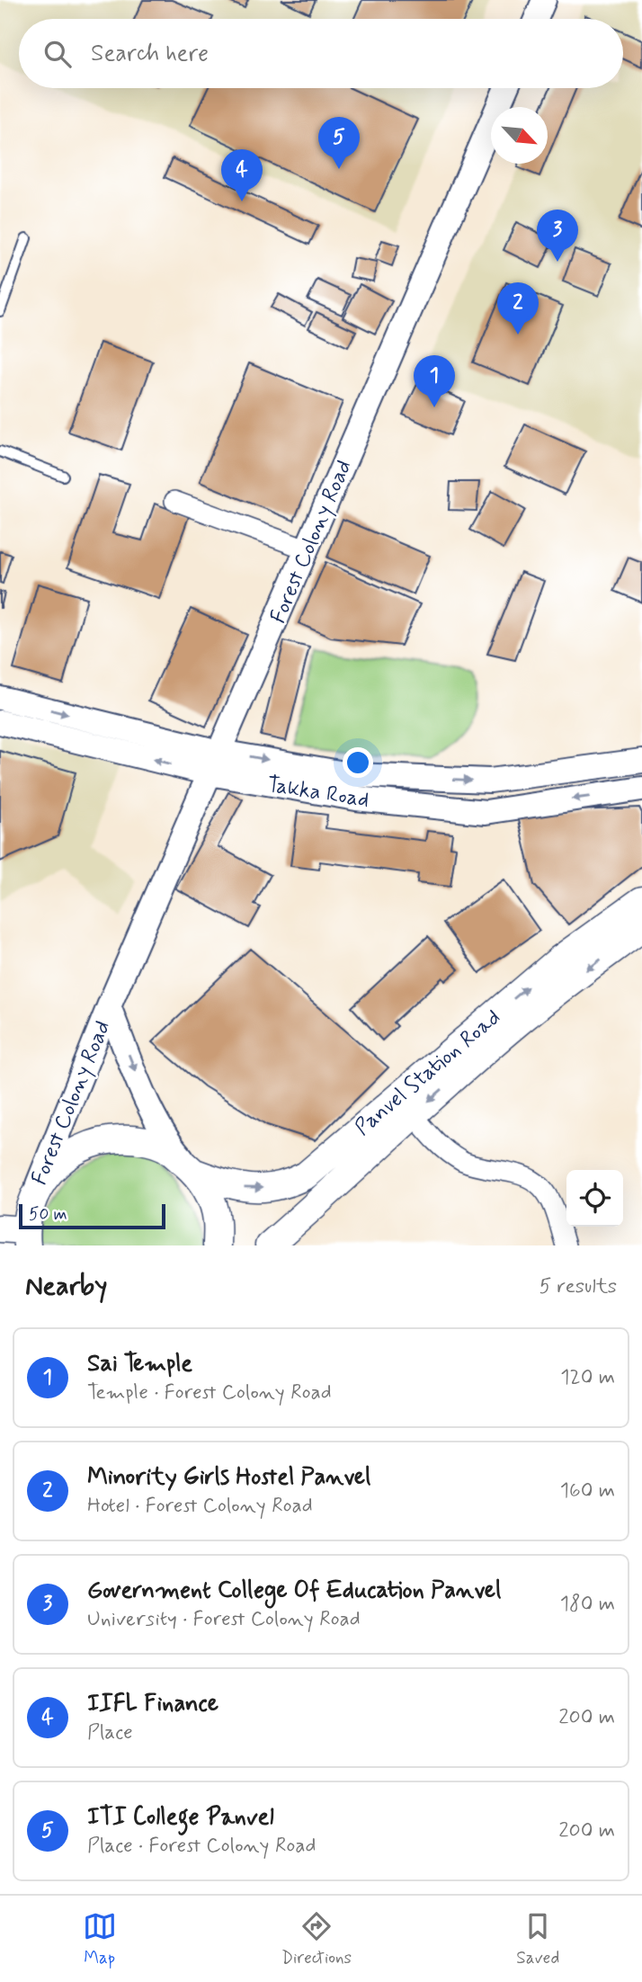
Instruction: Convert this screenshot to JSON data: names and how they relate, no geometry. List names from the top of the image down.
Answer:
{
  "streets": {
    "main road": ["Panvel Station Road"],
    "street": ["Forest Colony Road", "Takka Road"]
  },
  "crossings": [
    ["Forest Colony Road", "Takka Road"],
    ["Forest Colony Road", "Panvel Station Road"]
  ],
  "scale_bar": "50 m",
  "north": "bottom right",
  "page": {
    "search": "Search here",
    "pins": [
      "5",
      "4",
      "3",
      "2",
      "1"
    ],
    "scale": "50 m",
    "heading": ["Nearby", "5 results"],
    "list": [
      {
        "mark": "1",
        "name": "Sai Temple",
        "note": "Temple · Forest Colony Road",
        "value": "120 m"
      },
      {
        "mark": "2",
        "name": "Minority Girls Hostel Panvel",
        "note": "Hotel · Forest Colony Road",
        "value": "160 m"
      },
      {
        "mark": "3",
        "name": "Government College Of Education Panvel",
        "note": "University · Forest Colony Road",
        "value": "180 m"
      },
      {
        "mark": "4",
        "name": "IIFL Finance",
        "note": "Place",
        "value": "200 m"
      },
      {
        "mark": "5",
        "name": "ITI College Panvel",
        "note": "Place · Forest Colony Road",
        "value": "200 m"
      }
    ],
    "nav": ["Map", "Directions", "Saved"]
  }
}
